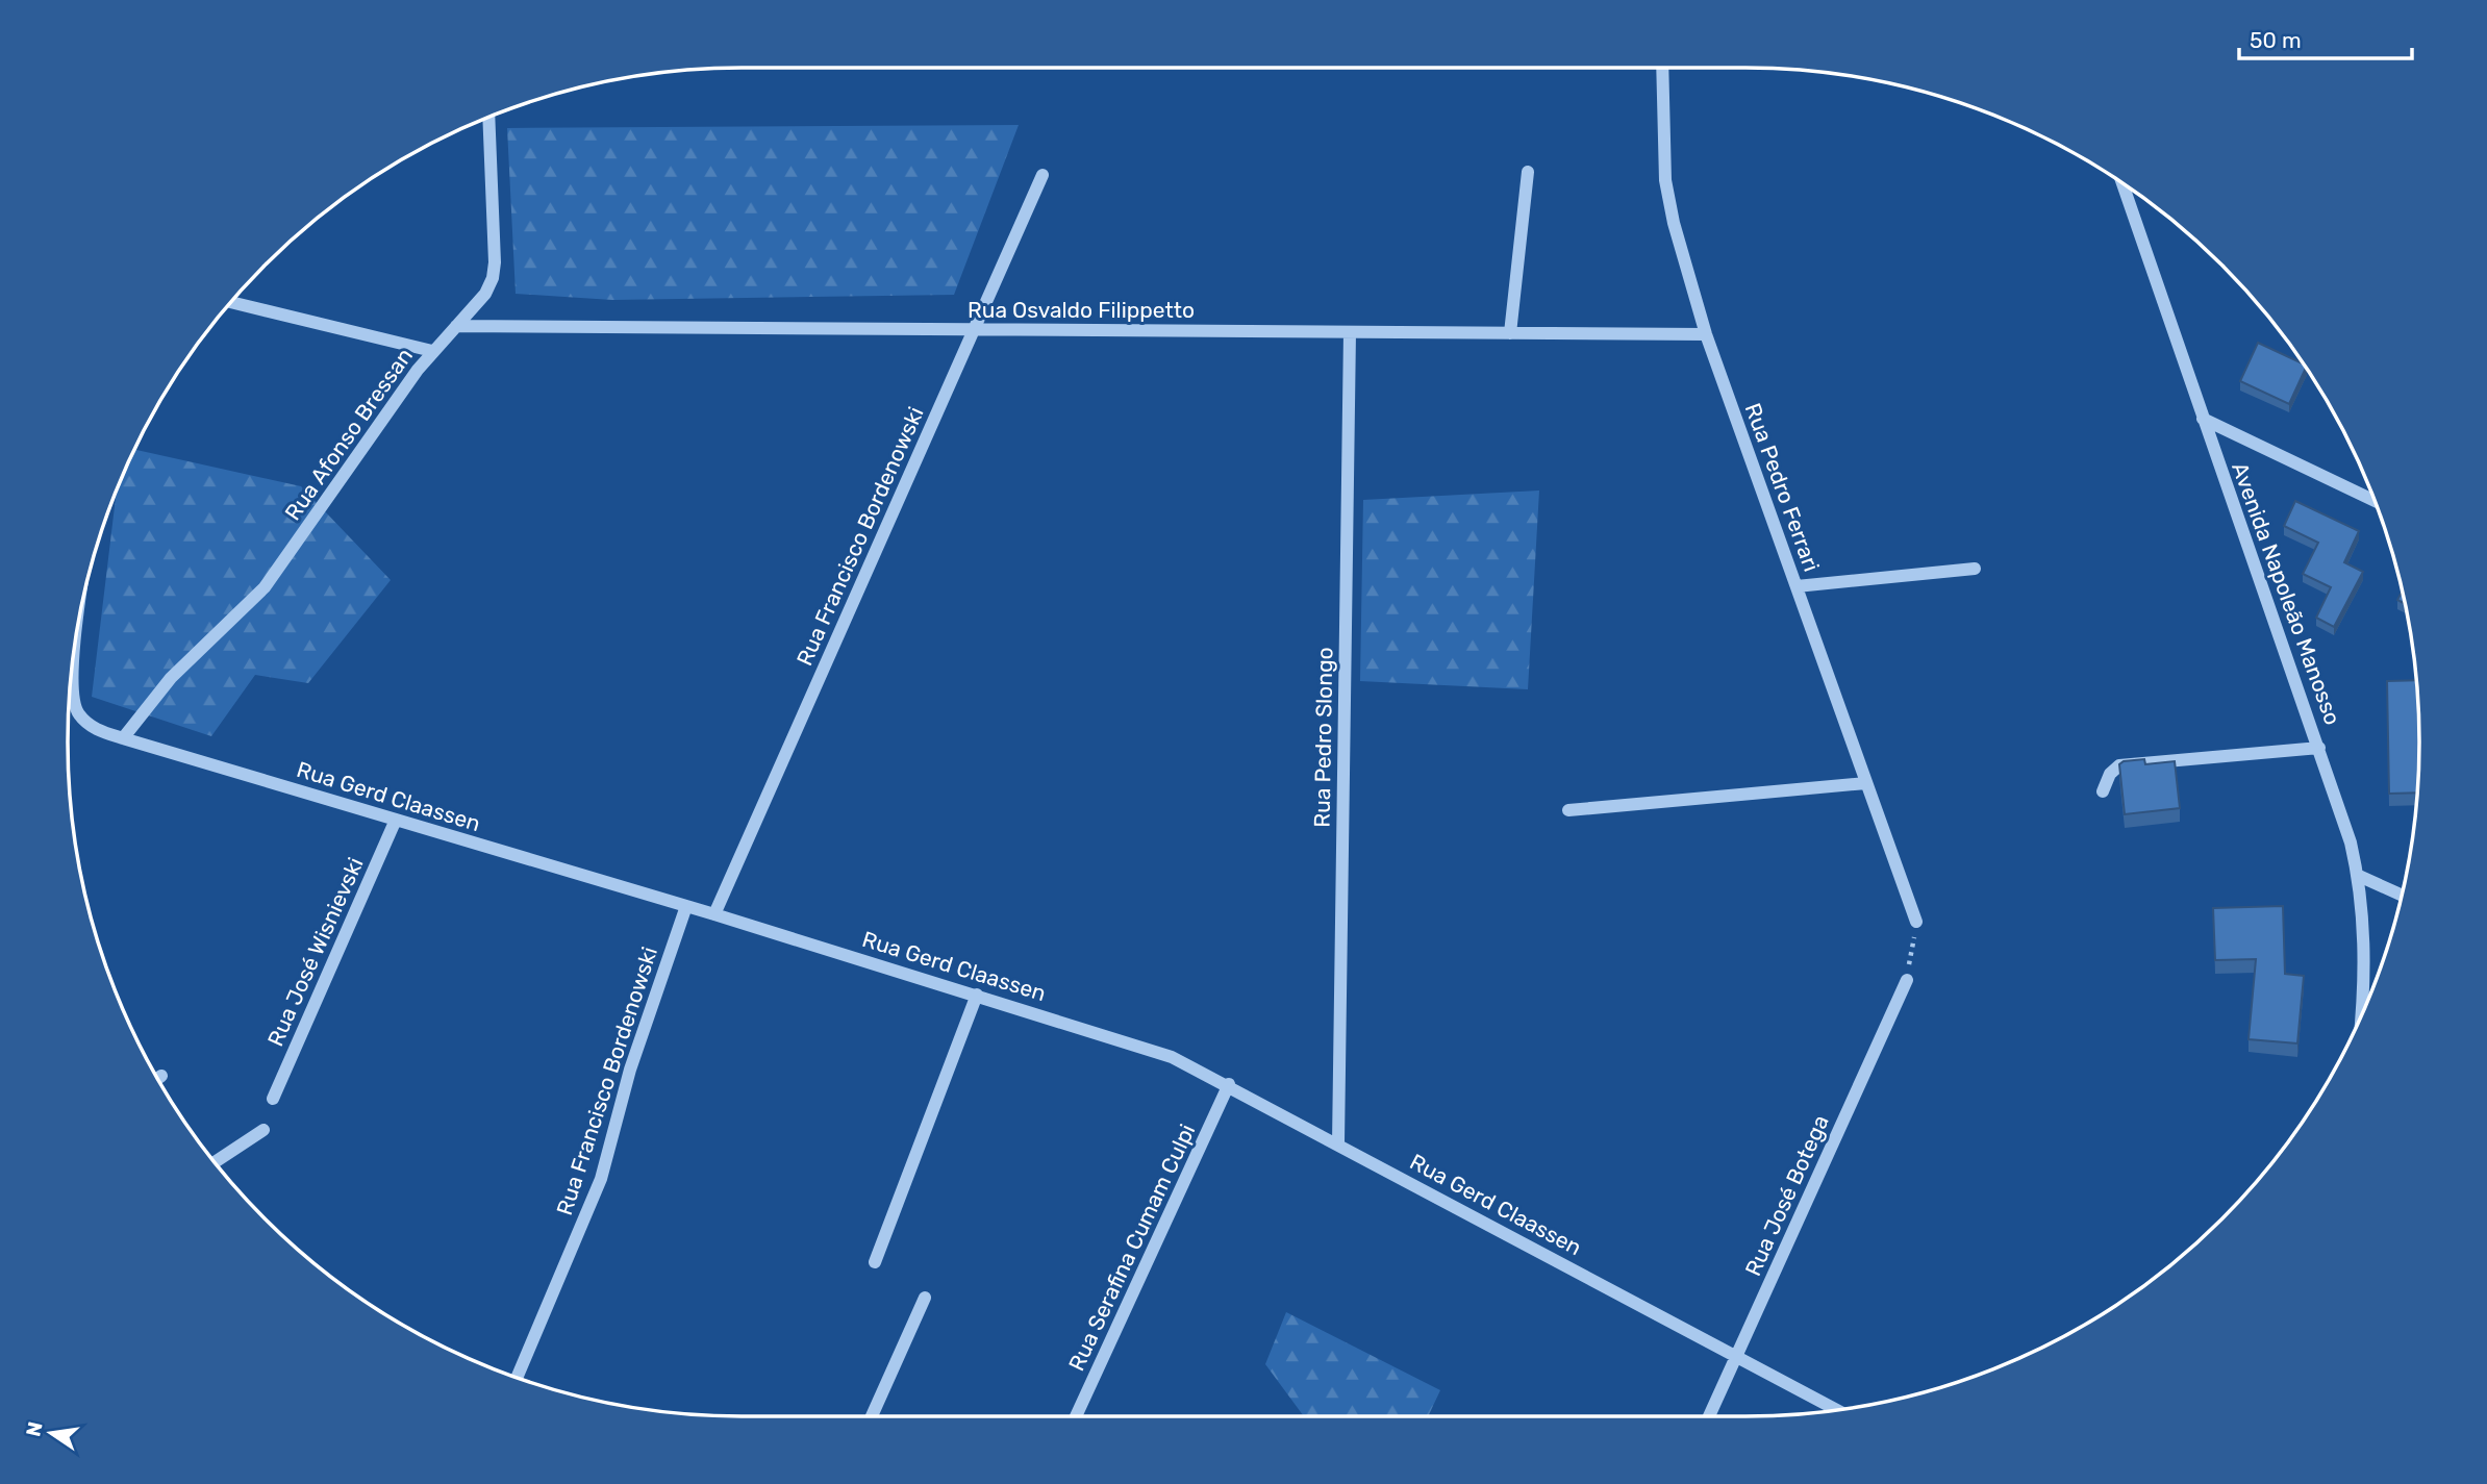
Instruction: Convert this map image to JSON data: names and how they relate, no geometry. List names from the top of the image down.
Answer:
{
  "streets": {
    "street": [
      "Rua Osvaldo Filippetto",
      "Rua Afonso Bressan",
      "Rua Pedro Ferrari",
      "Rua Francisco Bordenowski",
      "Avenida Napoleão Manosso",
      "Rua Pedro Slongo",
      "Rua Gerd Claassen",
      "Rua José Wisnievski",
      "Rua José Botega",
      "Rua Serafina Cumam Culpi"
    ]
  },
  "crossings": [
    ["Rua Osvaldo Filippetto", "Rua Afonso Bressan"],
    ["Rua Osvaldo Filippetto", "Rua Pedro Ferrari"],
    ["Rua Osvaldo Filippetto", "Rua Francisco Bordenowski"],
    ["Rua Osvaldo Filippetto", "Rua Pedro Slongo"],
    ["Rua Afonso Bressan", "Rua Gerd Claassen"],
    ["Rua Francisco Bordenowski", "Rua Gerd Claassen"],
    ["Rua Pedro Slongo", "Rua Gerd Claassen"],
    ["Rua Gerd Claassen", "Rua José Wisnievski"],
    ["Rua Gerd Claassen", "Rua José Botega"],
    ["Rua Gerd Claassen", "Rua Serafina Cumam Culpi"]
  ],
  "scale_bar": "50 m",
  "north": "left"
}
